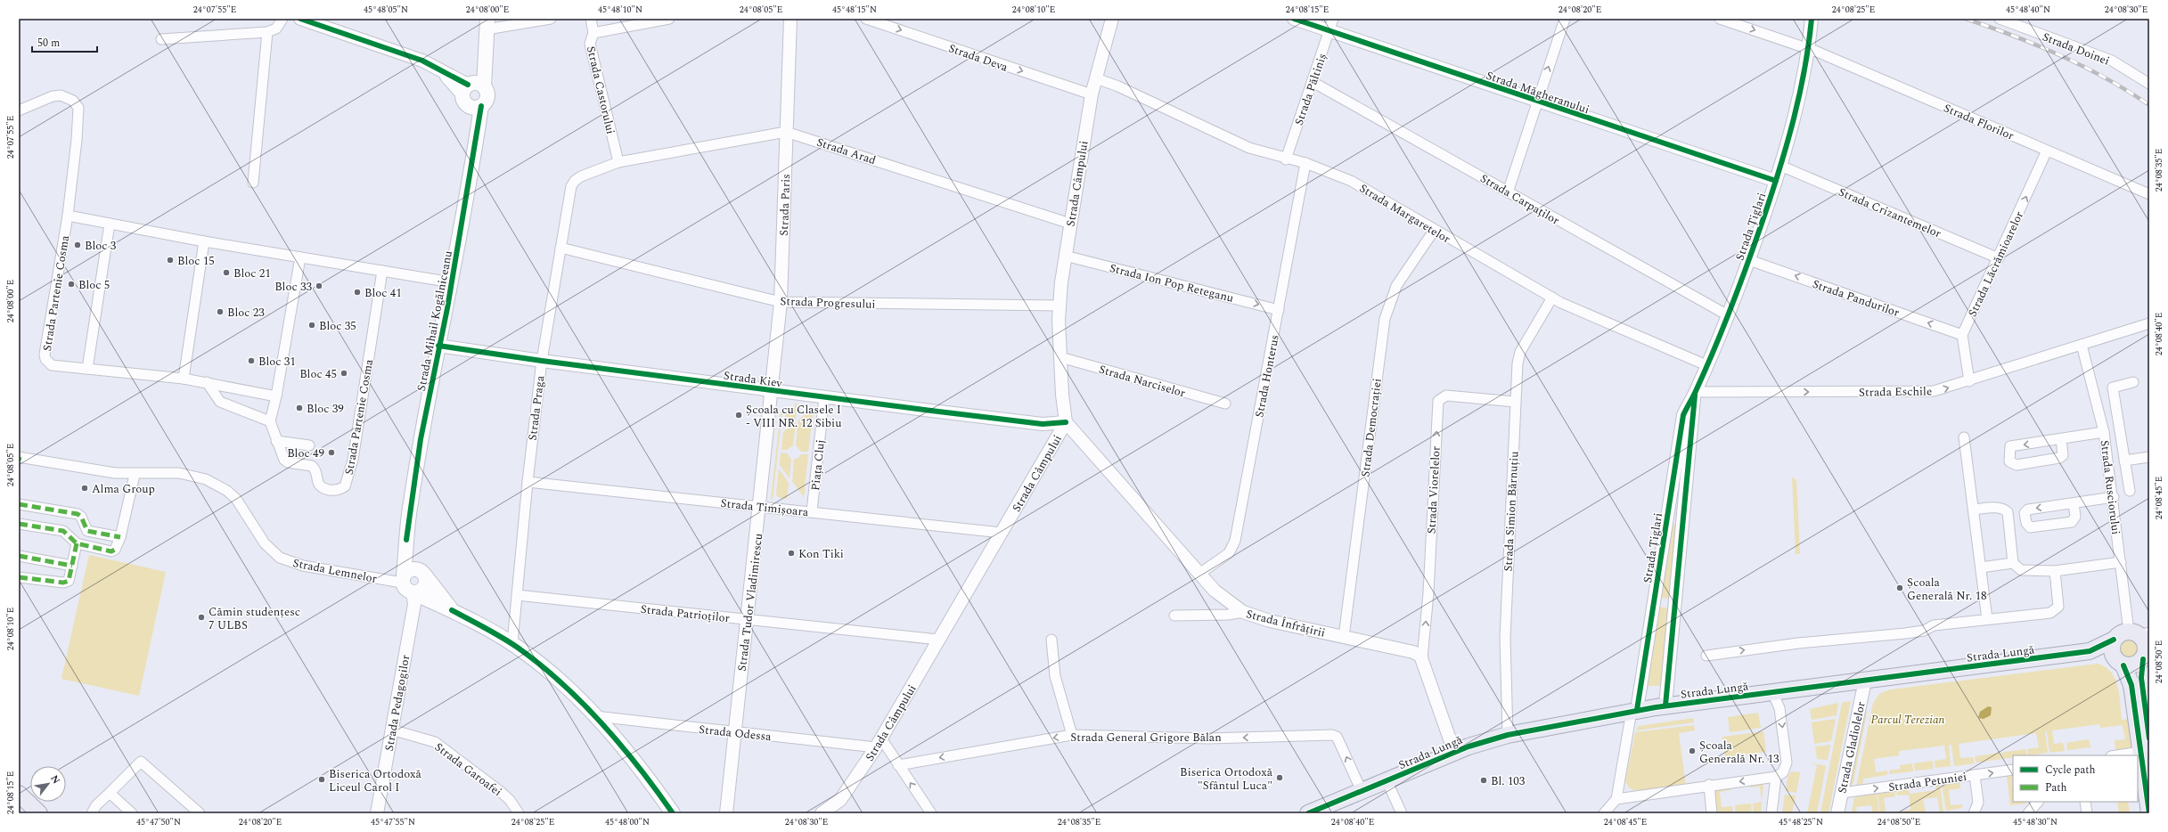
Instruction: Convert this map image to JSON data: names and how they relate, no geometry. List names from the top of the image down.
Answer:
{
  "streets": {
    "main road": ["Strada Mihail Kogălniceanu", "Strada Rusciorului", "Strada Lungă"],
    "street": [
      "Strada Doinei",
      "Strada Deva",
      "Strada Păltiniș",
      "Strada Castorului",
      "Strada Măgheranului",
      "Strada Florilor",
      "Strada Arad",
      "Strada Câmpului",
      "Strada Carpaților",
      "Strada Paris",
      "Strada Crizantemelor",
      "Strada Margaretelor",
      "Strada Țiglari",
      "Strada Lăcrămioarelor",
      "Strada Ion Pop Reteganu",
      "Strada Partenie Cosma",
      "Strada Pandurilor",
      "Strada Progresului",
      "Strada Honterus",
      "Strada Kiev",
      "Strada Narciselor",
      "Strada Eschile",
      "Strada Praga",
      "Strada Democrației",
      "Piața Cluj",
      "Strada Viorelelor",
      "Strada Timișoara",
      "Strada Simion Bărnuțiu",
      "Strada Lemnelor",
      "Strada Tudor Vladimirescu",
      "Strada Patrioților",
      "Strada Înfrățirii",
      "Strada Pedagogilor",
      "Strada Odessa",
      "Strada General Grigore Bălan",
      "Strada Gladiolelor",
      "Strada Garoafei",
      "Strada Petuniei"
    ]
  },
  "crossings": [
    ["Strada Deva", "Strada Câmpului"],
    ["Strada Păltiniș", "Strada Măgheranului"],
    ["Strada Păltiniș", "Strada Carpaților"],
    ["Strada Păltiniș", "Strada Margaretelor"],
    ["Strada Castorului", "Strada Arad"],
    ["Strada Castorului", "Strada Praga"],
    ["Strada Măgheranului", "Strada Țiglari"],
    ["Strada Florilor", "Strada Țiglari"],
    ["Strada Florilor", "Strada Lăcrămioarelor"],
    ["Strada Arad", "Strada Câmpului"],
    ["Strada Arad", "Strada Paris"],
    ["Strada Arad", "Strada Praga"],
    ["Strada Câmpului", "Strada Margaretelor"],
    ["Strada Câmpului", "Strada Ion Pop Reteganu"],
    ["Strada Câmpului", "Strada Progresului"],
    ["Strada Câmpului", "Strada Kiev"],
    ["Strada Câmpului", "Strada Narciselor"],
    ["Strada Câmpului", "Strada Timișoara"],
    ["Strada Câmpului", "Strada Patrioților"],
    ["Strada Câmpului", "Strada Înfrățirii"],
    ["Strada Câmpului", "Strada Odessa"],
    ["Strada Carpaților", "Strada Țiglari"],
    ["Strada Paris", "Strada Progresului"],
    ["Strada Paris", "Strada Kiev"],
    ["Strada Paris", "Strada Tudor Vladimirescu"],
    ["Strada Crizantemelor", "Strada Țiglari"],
    ["Strada Crizantemelor", "Strada Lăcrămioarelor"],
    ["Strada Margaretelor", "Strada Țiglari"],
    ["Strada Margaretelor", "Strada Honterus"],
    ["Strada Margaretelor", "Strada Democrației"],
    ["Strada Margaretelor", "Strada Simion Bărnuțiu"],
    ["Strada Țiglari", "Strada Pandurilor"],
    ["Strada Țiglari", "Strada Eschile"],
    ["Strada Țiglari", "Strada Lungă"],
    ["Strada Lăcrămioarelor", "Strada Pandurilor"],
    ["Strada Ion Pop Reteganu", "Strada Honterus"],
    ["Strada Progresului", "Strada Praga"],
    ["Strada Mihail Kogălniceanu", "Strada Kiev"],
    ["Strada Mihail Kogălniceanu", "Strada Lemnelor"],
    ["Strada Mihail Kogălniceanu", "Strada Pedagogilor"],
    ["Strada Honterus", "Strada Înfrățirii"],
    ["Strada Kiev", "Strada Praga"],
    ["Strada Kiev", "Piața Cluj"],
    ["Strada Kiev", "Strada Tudor Vladimirescu"],
    ["Strada Kiev", "Strada Înfrățirii"],
    ["Strada Eschile", "Strada Rusciorului"],
    ["Strada Praga", "Strada Timișoara"],
    ["Strada Praga", "Strada Patrioților"],
    ["Strada Democrației", "Strada Înfrățirii"],
    ["Piața Cluj", "Strada Timișoara"],
    ["Strada Rusciorului", "Strada Lungă"],
    ["Strada Viorelelor", "Strada Simion Bărnuțiu"],
    ["Strada Viorelelor", "Strada Înfrățirii"],
    ["Strada Timișoara", "Strada Tudor Vladimirescu"],
    ["Strada Simion Bărnuțiu", "Strada Lungă"],
    ["Strada Lemnelor", "Strada Pedagogilor"],
    ["Strada Tudor Vladimirescu", "Strada Patrioților"],
    ["Strada Tudor Vladimirescu", "Strada Odessa"],
    ["Strada Lungă", "Strada General Grigore Bălan"],
    ["Strada Lungă", "Strada Gladiolelor"],
    ["Strada Pedagogilor", "Strada Garoafei"],
    ["Strada Gladiolelor", "Strada Petuniei"]
  ],
  "one_way": [
    "Strada Deva",
    "Strada Lăcrămioarelor",
    "Strada Ion Pop Reteganu",
    "Strada Pandurilor",
    "Strada Eschile",
    "Strada Viorelelor",
    "Strada General Grigore Bălan",
    "Strada Petuniei"
  ],
  "parks": ["Parcul Terezian"],
  "places": [
    "Bloc 3",
    "Bloc 15",
    "Bloc 21",
    "Bloc 5",
    "Bloc 33",
    "Bloc 41",
    "Bloc 23",
    "Bloc 35",
    "Bloc 31",
    "Bloc 45",
    "Bloc 39",
    "Școala cu Clasele I - VIII NR. 12 Sibiu",
    "Bloc 49",
    "Alma Group",
    "Kon Tiki",
    "Școala Generală Nr. 18",
    "Cămin studențesc 7 ULBS",
    "Școala Generală Nr. 13",
    "Biserica Ortodoxă \"Sfântul Luca\"",
    "Biserica Ortodoxă Liceul Carol I",
    "Bl. 103"
  ],
  "legend": ["Cycle path", "Path"],
  "scale_bar": "50 m",
  "north": "top right",
  "coordinates": [
    "24°07'55\"E",
    "45°48'05\"N",
    "24°08'00\"E",
    "45°48'10\"N",
    "24°08'05\"E",
    "45°48'15\"N",
    "24°08'10\"E",
    "24°08'15\"E",
    "24°08'20\"E",
    "24°08'25\"E",
    "45°48'40\"N",
    "24°08'30\"E",
    "24°08'35\"E",
    "24°08'40\"E",
    "24°08'45\"E",
    "24°08'50\"E",
    "45°47'50\"N",
    "45°47'55\"N",
    "45°48'00\"N",
    "45°48'25\"N",
    "45°48'30\"N"
  ]
}
